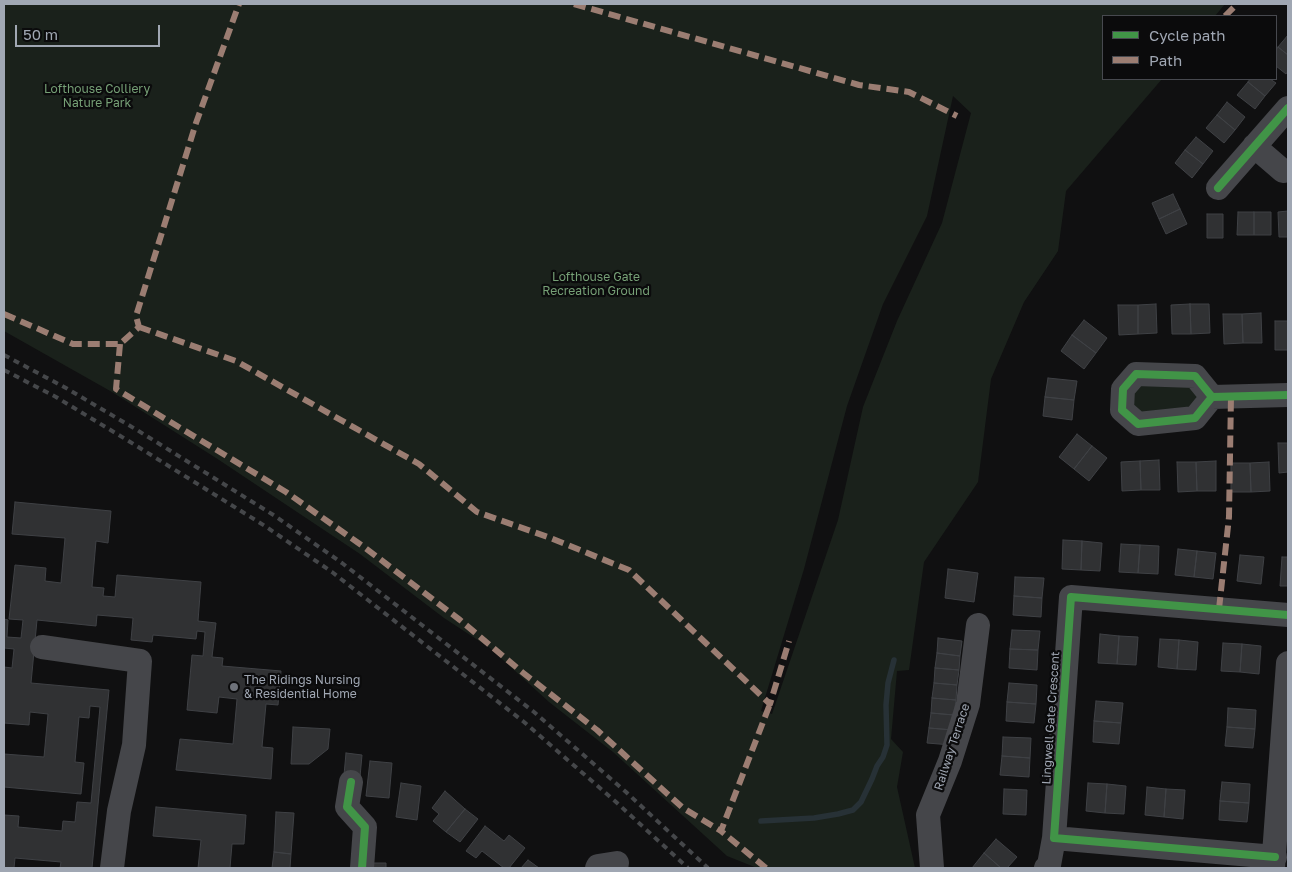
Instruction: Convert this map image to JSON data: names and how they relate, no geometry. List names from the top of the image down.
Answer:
{
  "streets": {
    "street": ["Lingwell Gate Crescent", "Railway Terrace"]
  },
  "parks": ["Lofthouse Colliery Nature Park", "Lofthouse Gate Recreation Ground"],
  "places": ["The Ridings Nursing & Residential Home"],
  "legend": ["Cycle path", "Path"],
  "scale_bar": "50 m"
}
